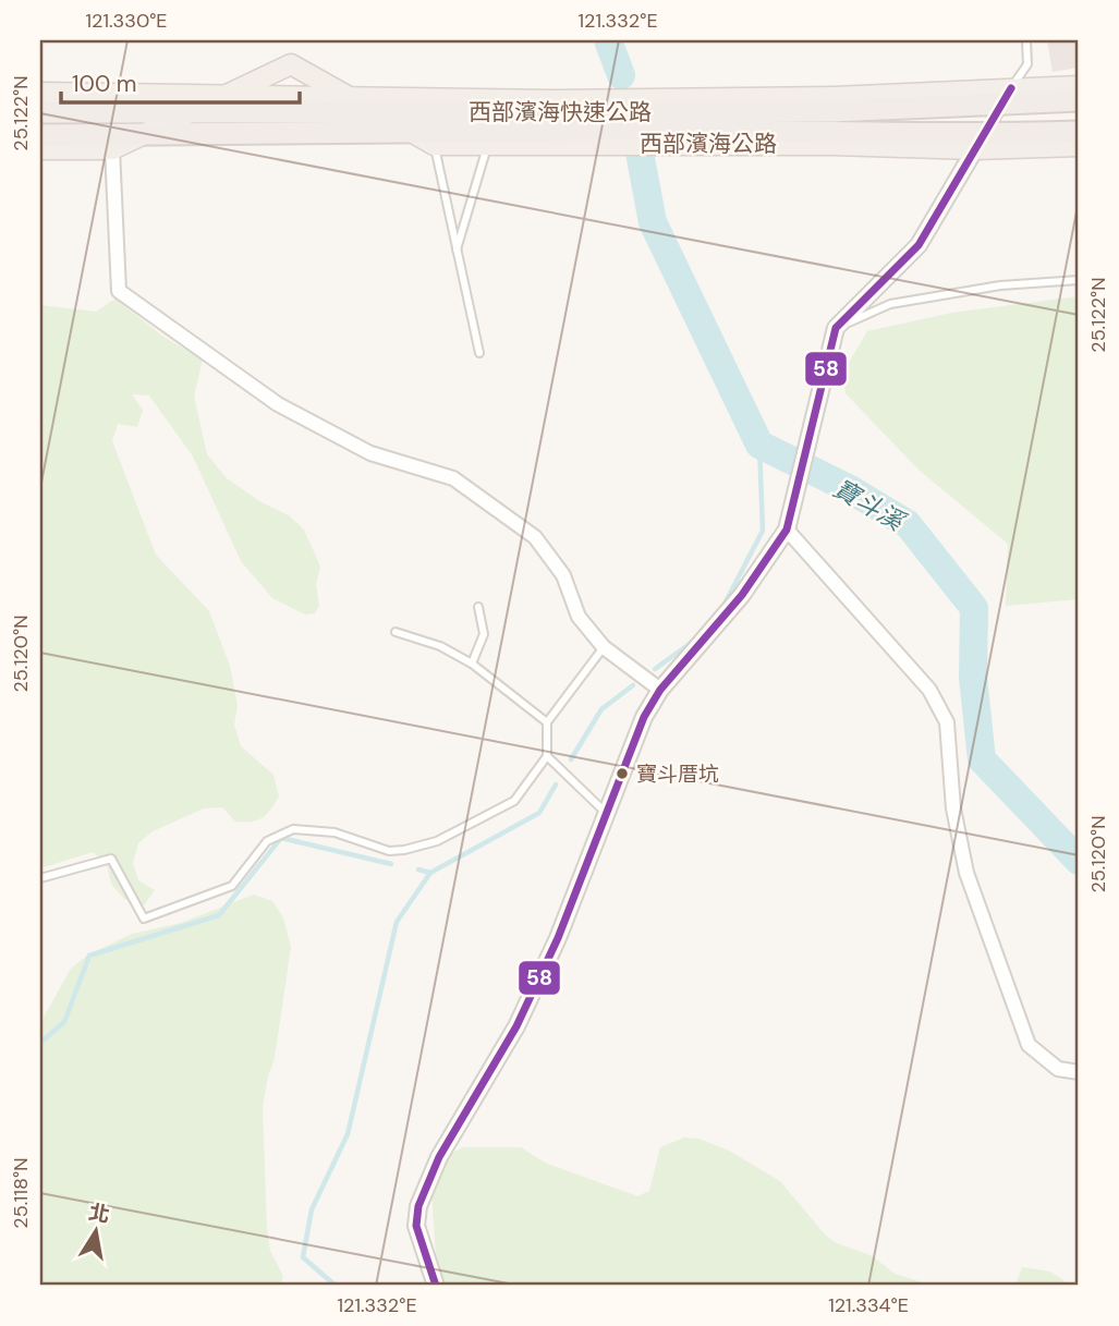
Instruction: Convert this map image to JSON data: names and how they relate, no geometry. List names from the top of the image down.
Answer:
{
  "streets": {
    "highway": ["西部濱海快速公路"],
    "main road": ["西部濱海公路"]
  },
  "water": ["寶斗溪"],
  "places": ["寶斗厝坑"],
  "lines": ["transit line 58"],
  "scale_bar": "100 m",
  "north": "top",
  "coordinates": [
    "121.330°E",
    "121.332°E",
    "25.122°N",
    "25.120°N",
    "25.118°N",
    "121.334°E"
  ]
}
